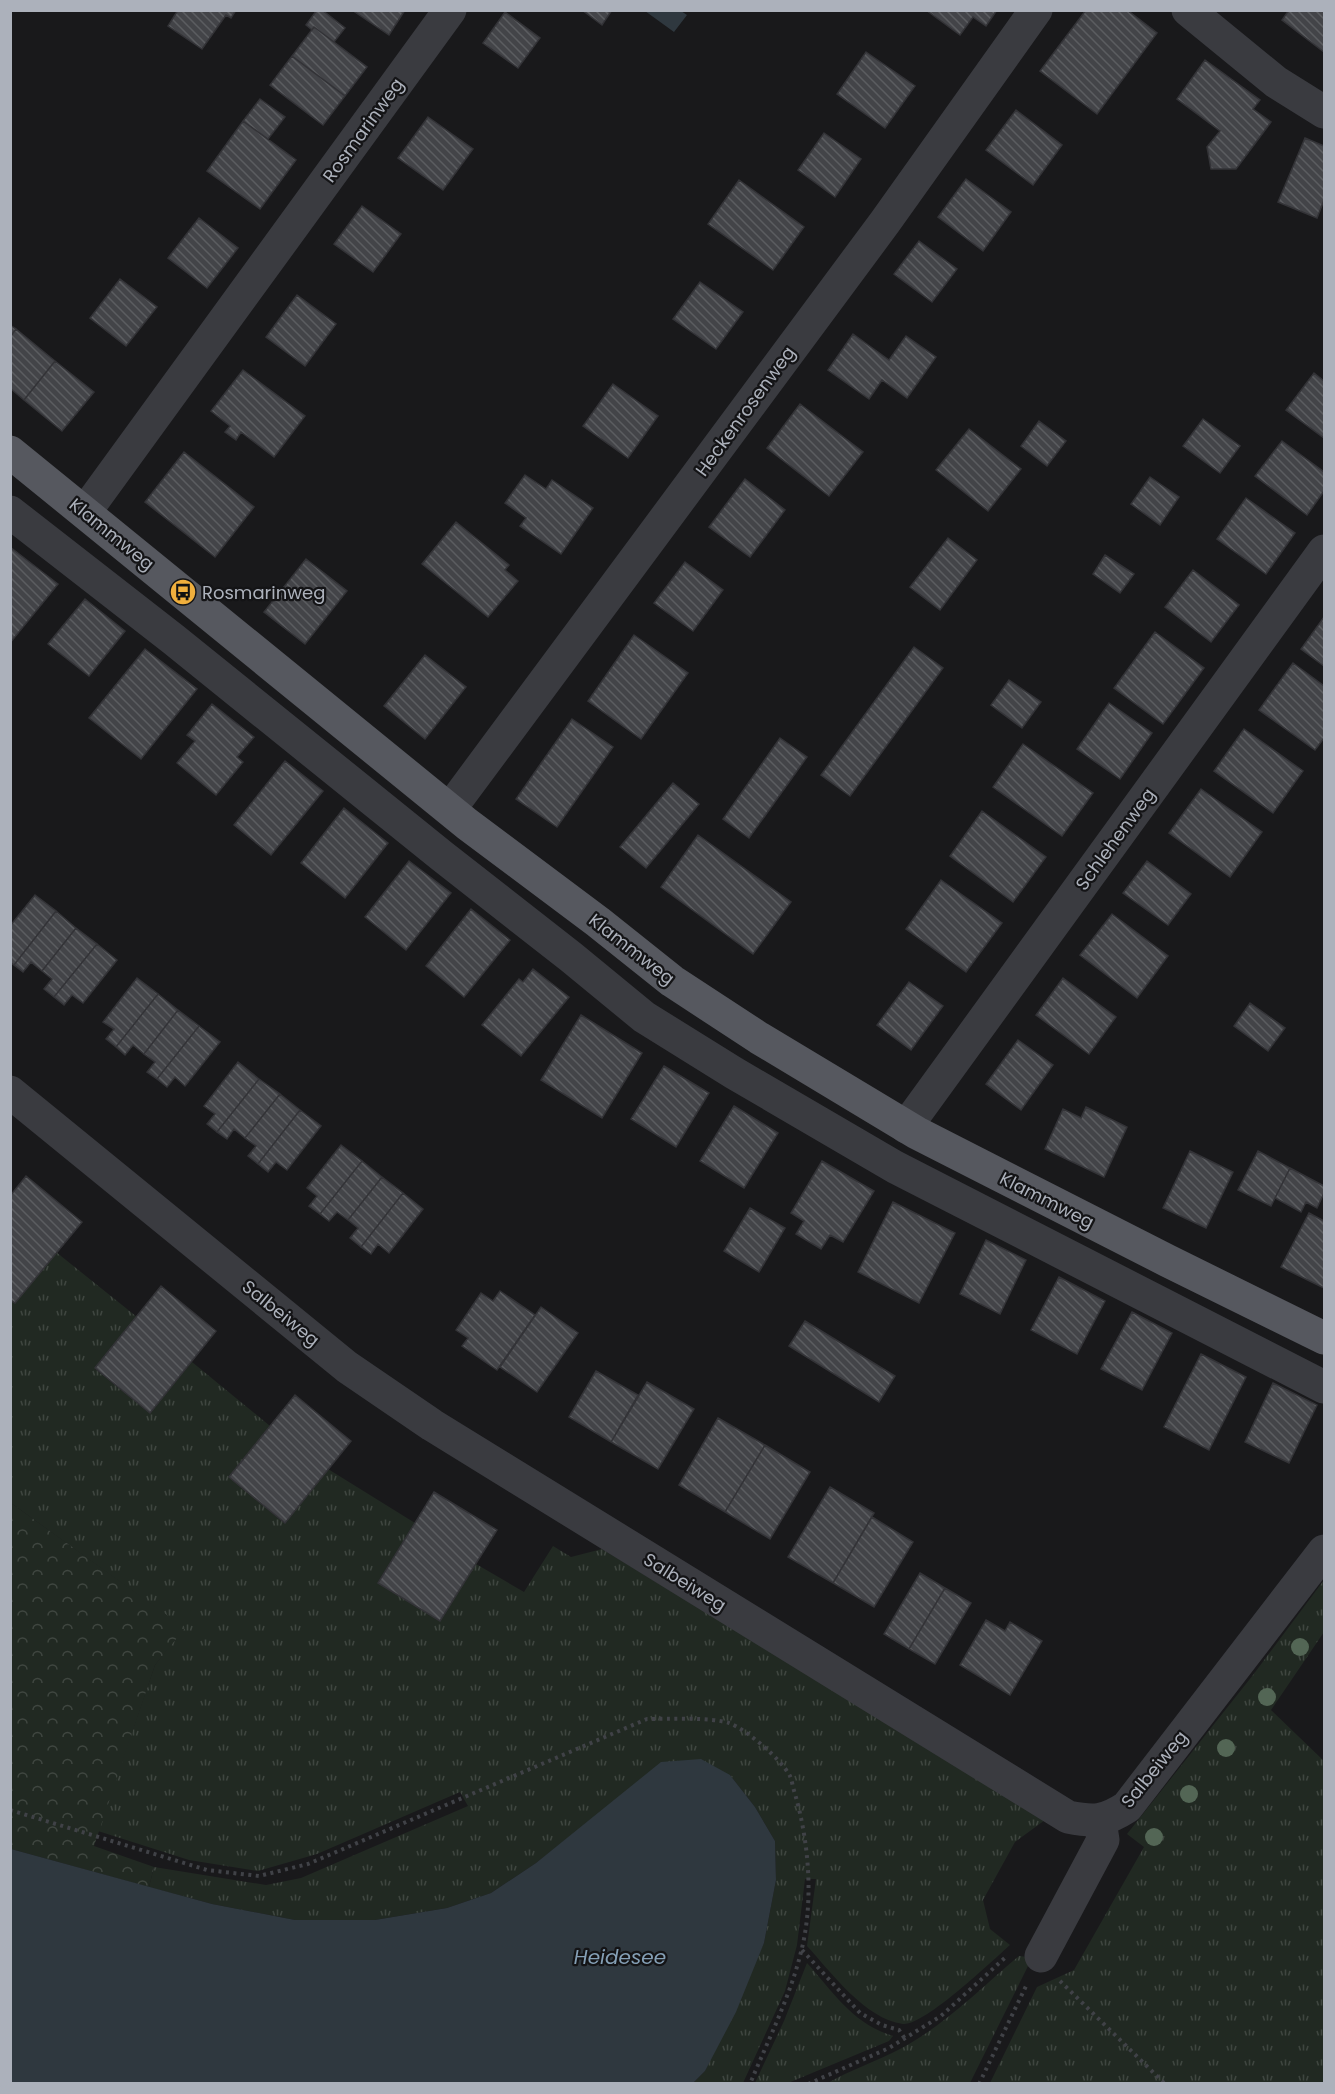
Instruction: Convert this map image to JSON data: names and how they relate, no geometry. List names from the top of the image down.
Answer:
{
  "streets": {
    "main road": ["Klammweg"],
    "street": [
      "Rosmarinweg",
      "Heckenrosenweg",
      "Schlehenweg",
      "Salbeiweg"
    ]
  },
  "crossings": [
    ["Rosmarinweg", "Klammweg"],
    ["Heckenrosenweg", "Klammweg"],
    ["Klammweg", "Schlehenweg"]
  ],
  "water": ["Heidesee"],
  "places": {
    "bus stop": ["Rosmarinweg"]
  }
}
